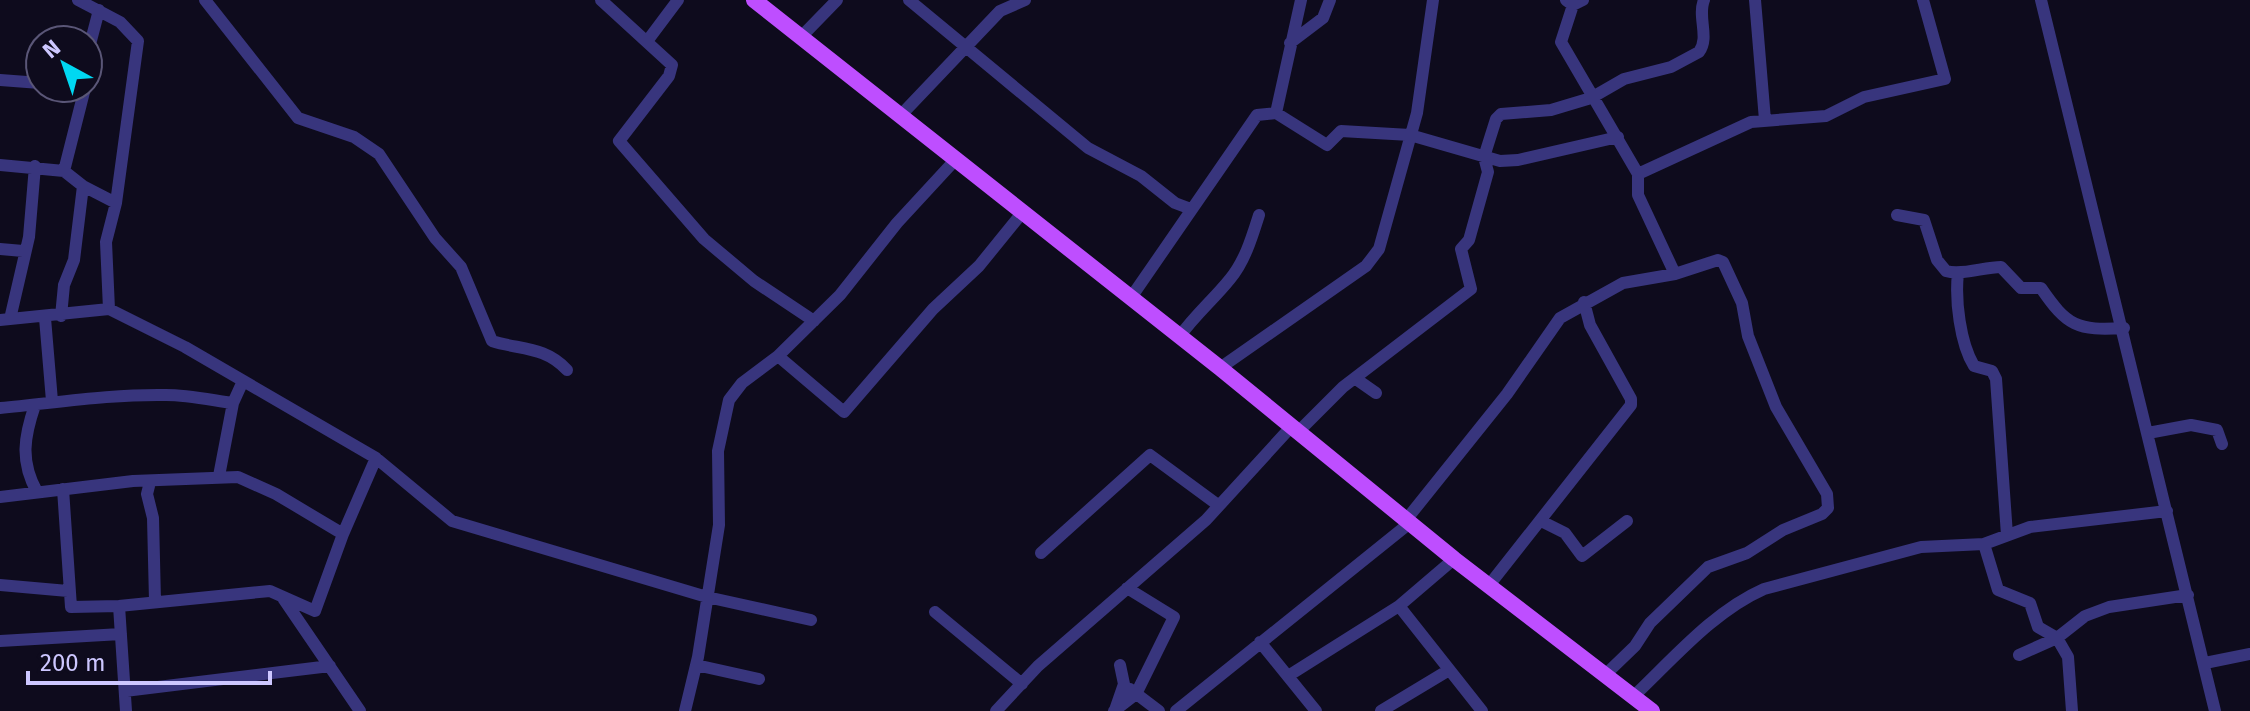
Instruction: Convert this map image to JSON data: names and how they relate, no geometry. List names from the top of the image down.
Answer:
{
  "scale_bar": "200 m",
  "north": "top left"
}
